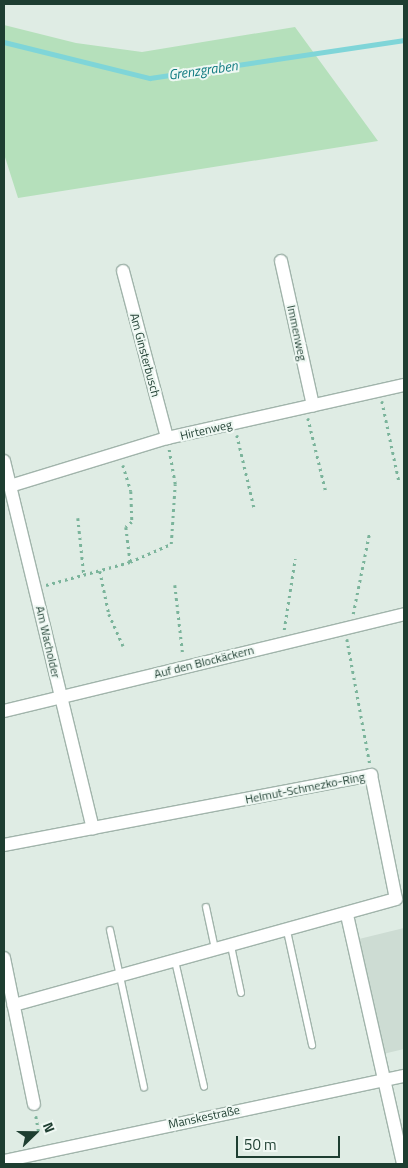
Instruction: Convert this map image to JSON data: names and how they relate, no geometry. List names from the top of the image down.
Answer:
{
  "streets": {
    "street": [
      "Immenweg",
      "Am Ginsterbusch",
      "Hirtenweg",
      "Am Wacholder",
      "Auf den Blockäckern",
      "Helmut-Schmezko-Ring",
      "Manskestraße"
    ]
  },
  "crossings": [
    ["Immenweg", "Hirtenweg"],
    ["Am Ginsterbusch", "Hirtenweg"],
    ["Hirtenweg", "Am Wacholder"],
    ["Am Wacholder", "Auf den Blockäckern"]
  ],
  "water": ["Grenzgraben"],
  "scale_bar": "50 m",
  "north": "right"
}
